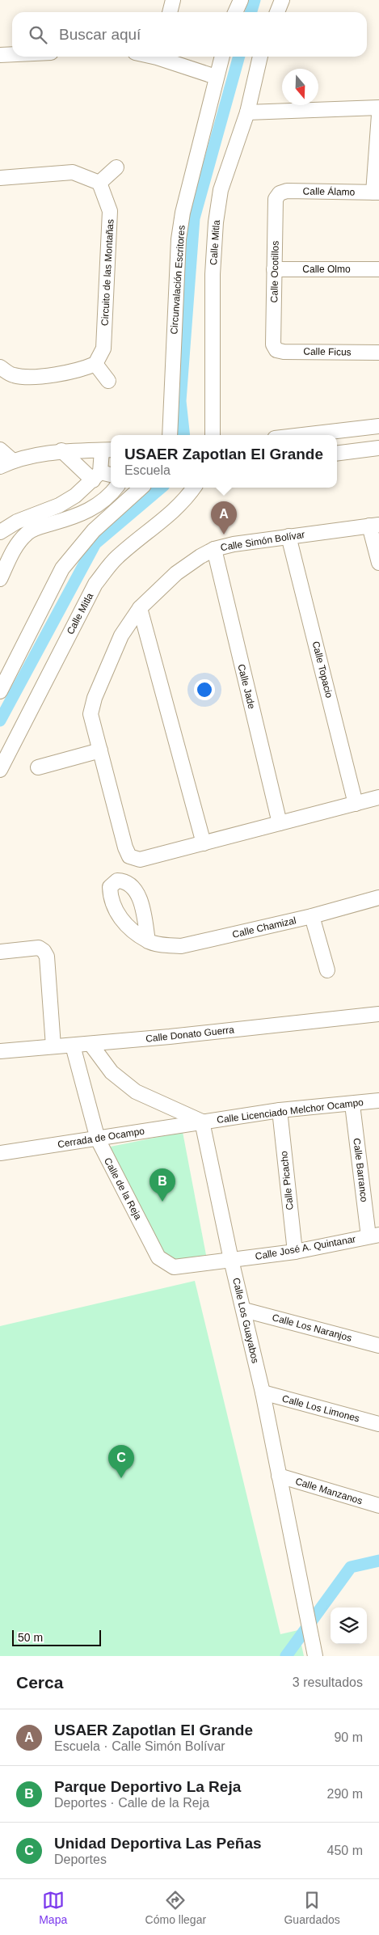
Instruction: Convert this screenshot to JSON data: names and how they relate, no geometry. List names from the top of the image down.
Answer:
{
  "streets": {
    "street": [
      "Calle Álamo",
      "Calle Mitla",
      "Calle Olmo",
      "Calle Ocotillos",
      "Circuito de las Montañas",
      "Circunvalación Escritores",
      "Calle Ficus",
      "Calle Simón Bolívar",
      "Calle Topacio",
      "Calle Jade",
      "Calle Chamizal",
      "Calle Donato Guerra",
      "Calle Licenciado Melchor Ocampo",
      "Cerrada de Ocampo",
      "Calle Barranco",
      "Calle Picacho",
      "Calle de la Reja",
      "Calle José A. Quintanar",
      "Calle Los Guayabos",
      "Calle Los Naranjos",
      "Calle Los Limones",
      "Calle Manzanos"
    ]
  },
  "crossings": [
    ["Calle Álamo", "Calle Ocotillos"],
    ["Calle Olmo", "Calle Ocotillos"],
    ["Calle Ocotillos", "Calle Ficus"],
    ["Calle Simón Bolívar", "Calle Topacio"],
    ["Calle Simón Bolívar", "Calle Jade"],
    ["Calle Donato Guerra", "Calle de la Reja"],
    ["Calle Licenciado Melchor Ocampo", "Cerrada de Ocampo"],
    ["Calle Licenciado Melchor Ocampo", "Calle Barranco"],
    ["Calle Licenciado Melchor Ocampo", "Calle Picacho"],
    ["Calle Licenciado Melchor Ocampo", "Calle Los Guayabos"],
    ["Cerrada de Ocampo", "Calle de la Reja"],
    ["Cerrada de Ocampo", "Calle Los Guayabos"],
    ["Calle Barranco", "Calle José A. Quintanar"],
    ["Calle Picacho", "Calle José A. Quintanar"],
    ["Calle de la Reja", "Calle José A. Quintanar"],
    ["Calle de la Reja", "Calle Los Guayabos"],
    ["Calle José A. Quintanar", "Calle Los Guayabos"],
    ["Calle Los Guayabos", "Calle Los Naranjos"],
    ["Calle Los Guayabos", "Calle Los Limones"],
    ["Calle Los Guayabos", "Calle Manzanos"]
  ],
  "scale_bar": "50 m",
  "north": "bottom",
  "page": {
    "search": "Buscar aquí",
    "popup": ["USAER Zapotlan El Grande", "Escuela"],
    "pins": ["A", "B", "C"],
    "scale": "50 m",
    "heading": ["Cerca", "3 resultados"],
    "list": [
      {
        "mark": "A",
        "name": "USAER Zapotlan El Grande",
        "note": "Escuela · Calle Simón Bolívar",
        "value": "90 m"
      },
      {
        "mark": "B",
        "name": "Parque Deportivo La Reja",
        "note": "Deportes · Calle de la Reja",
        "value": "290 m"
      },
      {
        "mark": "C",
        "name": "Unidad Deportiva Las Peñas",
        "note": "Deportes",
        "value": "450 m"
      }
    ],
    "nav": ["Mapa", "Cómo llegar", "Guardados"]
  }
}
